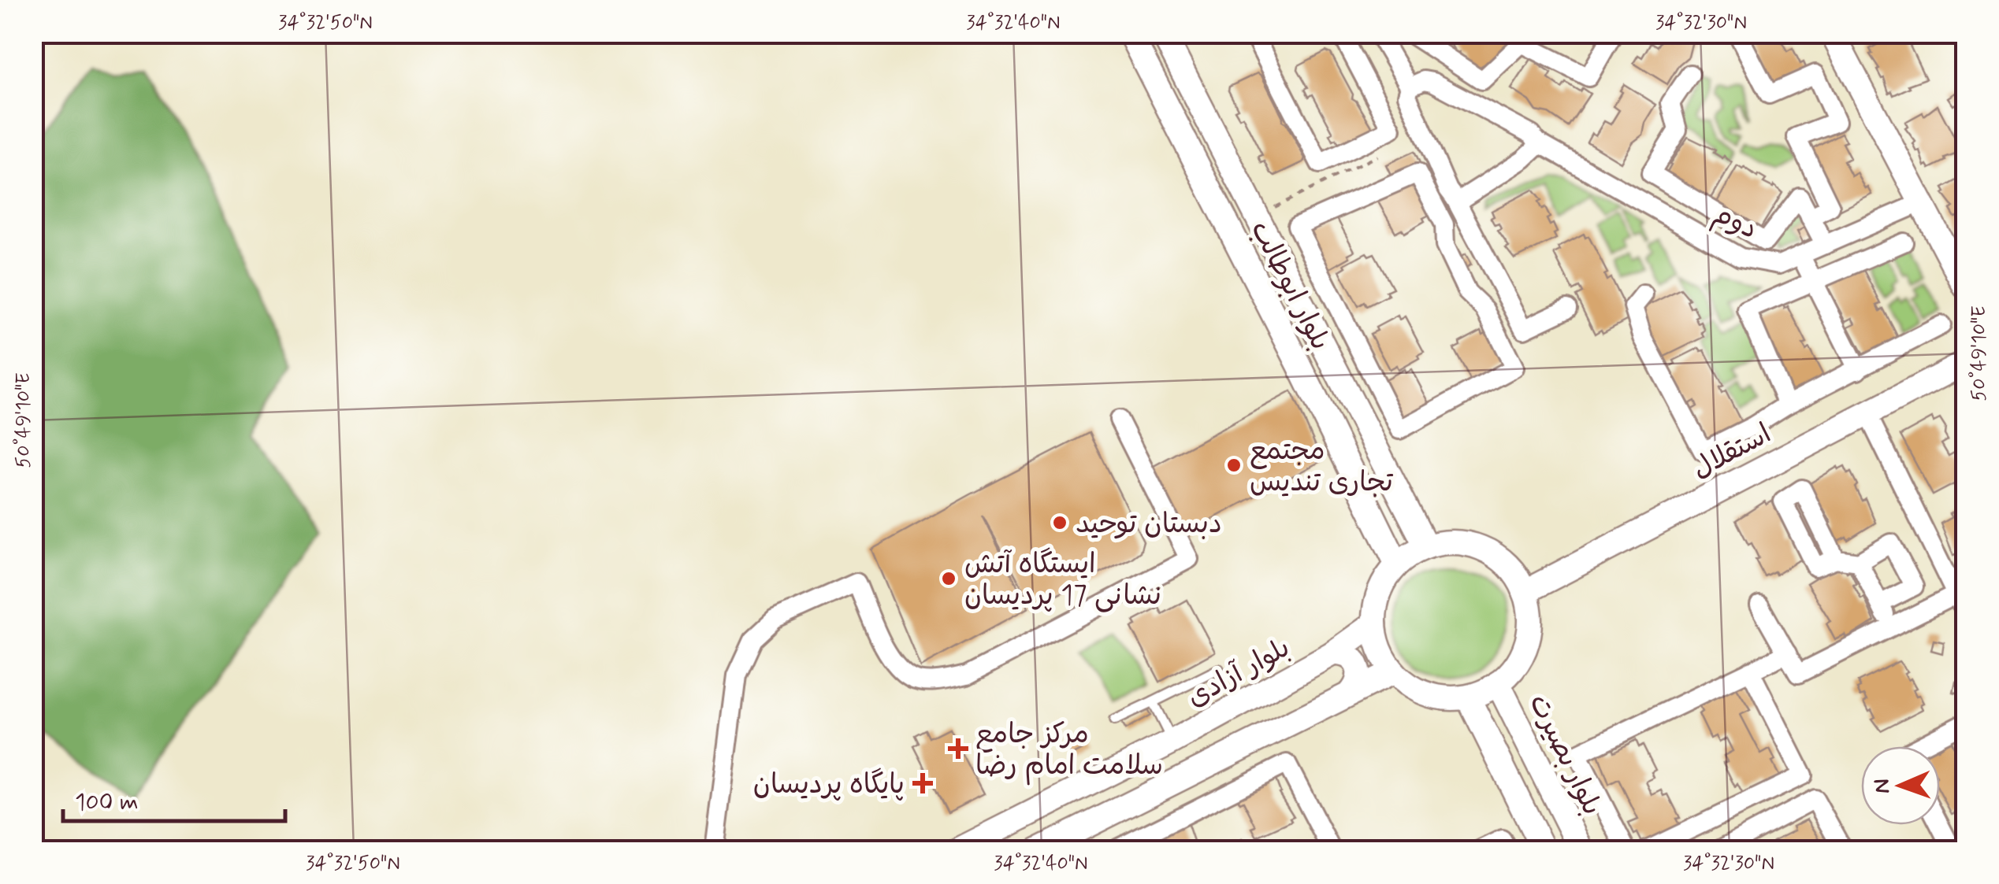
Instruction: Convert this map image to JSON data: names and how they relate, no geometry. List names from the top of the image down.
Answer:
{
  "streets": {
    "main road": [
      "بلوار ابوطالب",
      "استقلال",
      "بلوار آزادی",
      "بلوار بصیرت"
    ],
    "street": ["دوم"]
  },
  "crossings": [
    ["بلوار ابوطالب", "استقلال"],
    ["بلوار ابوطالب", "بلوار آزادی"],
    ["بلوار ابوطالب", "بلوار بصیرت"],
    ["استقلال", "بلوار آزادی"],
    ["استقلال", "بلوار بصیرت"],
    ["بلوار آزادی", "بلوار بصیرت"]
  ],
  "places": {
    "other": ["مجتمع تجاری تندیس", "دبستان توحید", "ایستگاه آتش نشانی 17 پردیسان"],
    "health": ["مرکز جامع سلامت امام رضا", "پایگاه پردیسان"]
  },
  "scale_bar": "100 m",
  "north": "left",
  "coordinates": [
    "34°32'50\"N",
    "34°32'40\"N",
    "34°32'30\"N",
    "50°49'10\"E"
  ]
}
